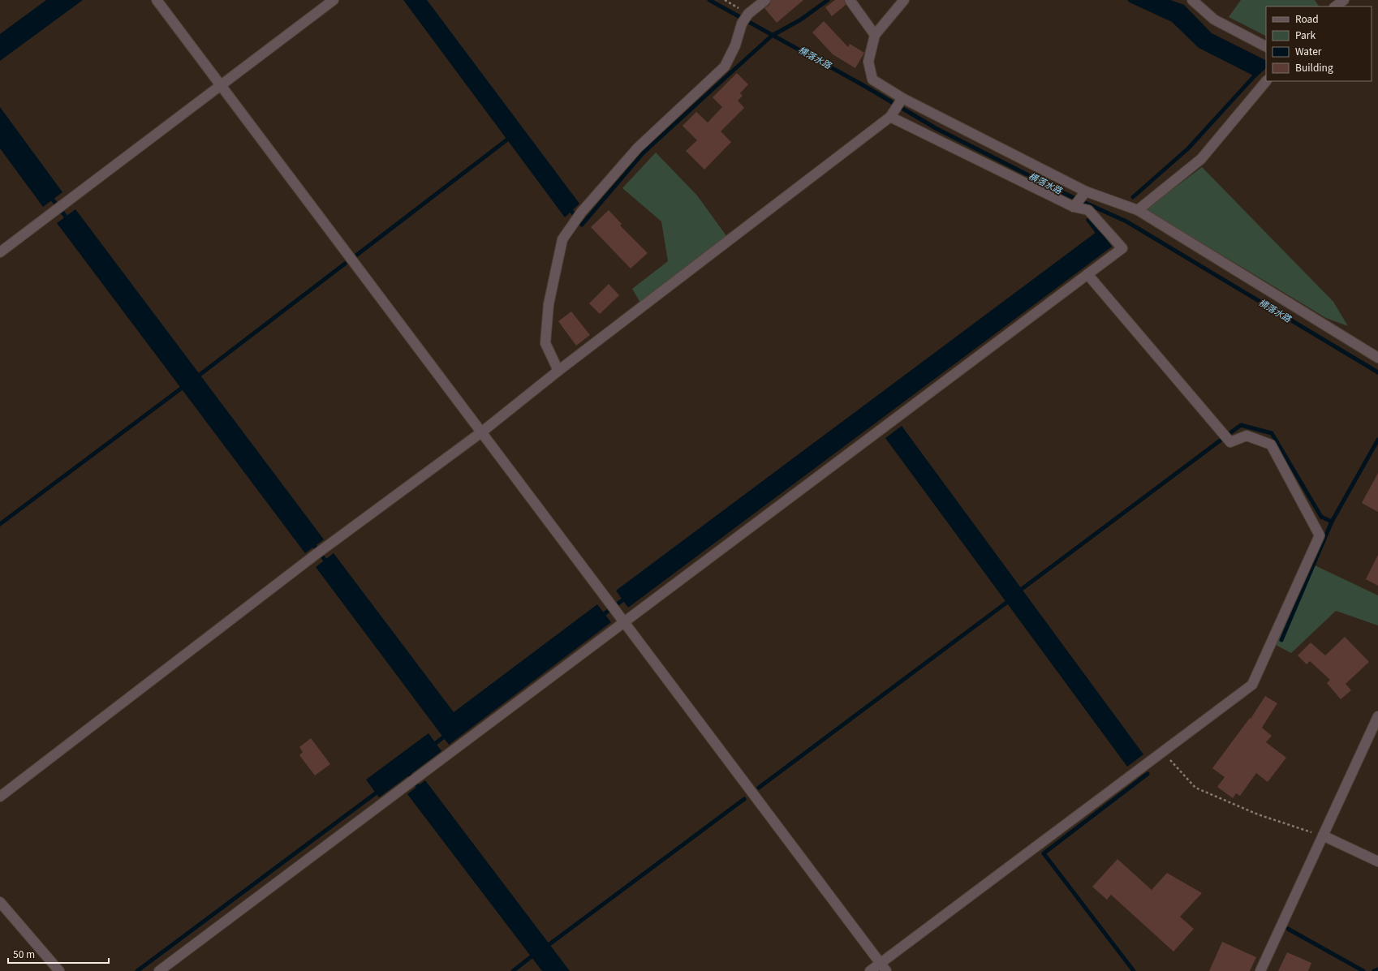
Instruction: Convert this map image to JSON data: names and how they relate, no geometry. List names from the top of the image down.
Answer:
{
  "water": ["横落水路"],
  "legend": [
    "Road",
    "Park",
    "Water",
    "Building"
  ],
  "scale_bar": "50 m"
}
